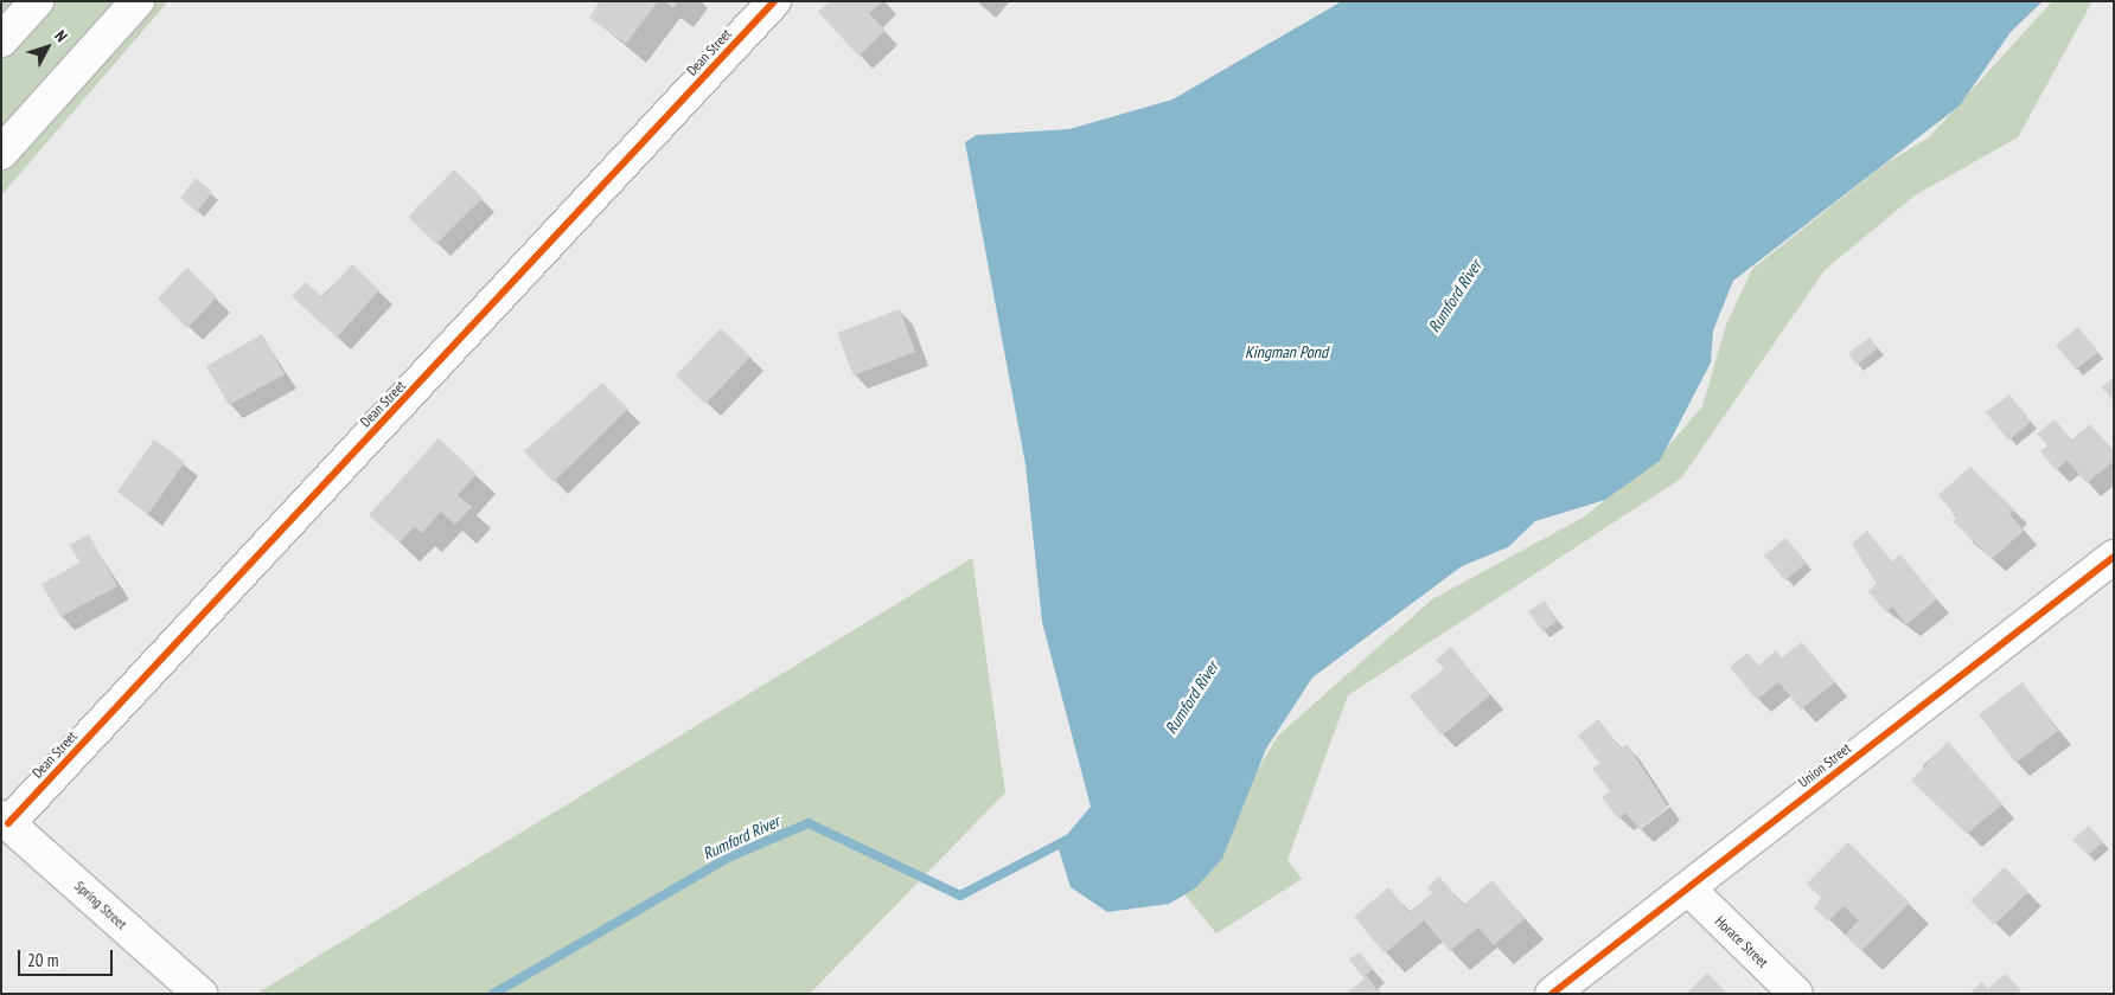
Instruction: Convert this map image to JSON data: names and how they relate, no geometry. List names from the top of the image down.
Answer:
{
  "streets": {
    "street": [
      "Dean Street",
      "Union Street",
      "Spring Street",
      "Horace Street"
    ]
  },
  "crossings": [
    ["Dean Street", "Spring Street"],
    ["Union Street", "Horace Street"]
  ],
  "water": ["Rumford River", "Kingman Pond"],
  "scale_bar": "20 m",
  "north": "top right"
}
